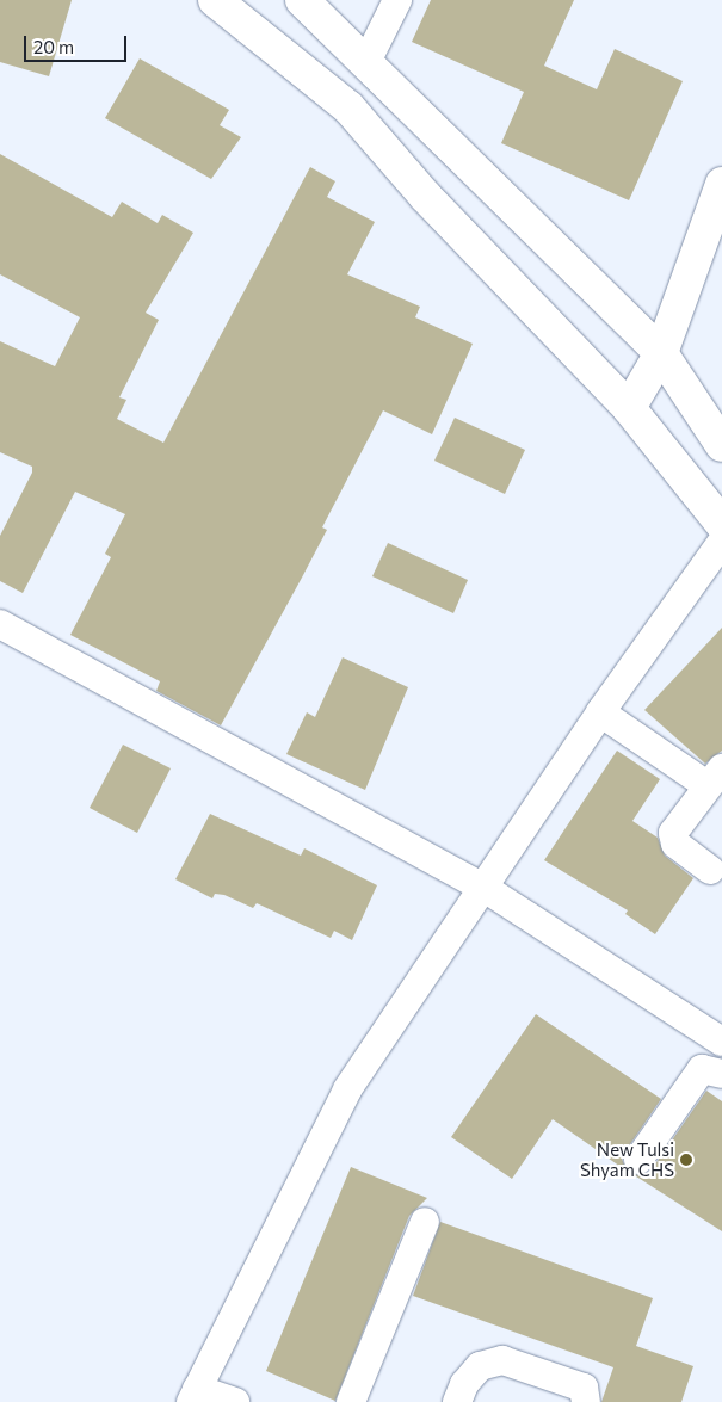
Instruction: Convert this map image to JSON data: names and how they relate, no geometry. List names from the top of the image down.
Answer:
{
  "places": ["New Tulsi Shyam CHS"],
  "scale_bar": "20 m"
}
